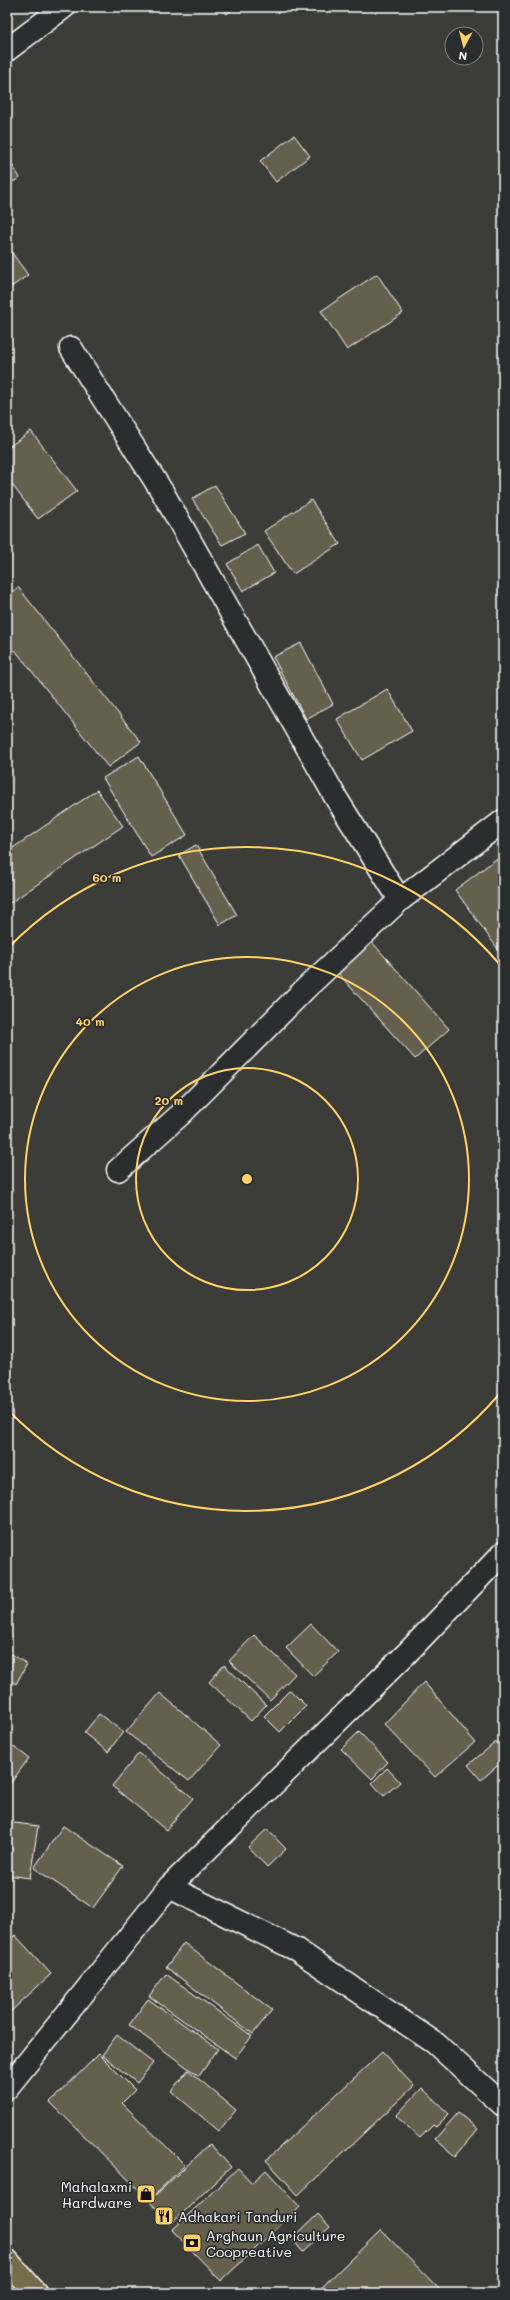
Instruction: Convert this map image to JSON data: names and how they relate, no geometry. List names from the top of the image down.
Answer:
{
  "places": {
    "shop": ["Mahalaxmi Hardware"],
    "restaurant": ["Adhakari Tanduri"],
    "bank": ["Arghaun Agriculture Coopreative"]
  },
  "north": "bottom",
  "rings": ["60 m", "40 m", "20 m"]
}
